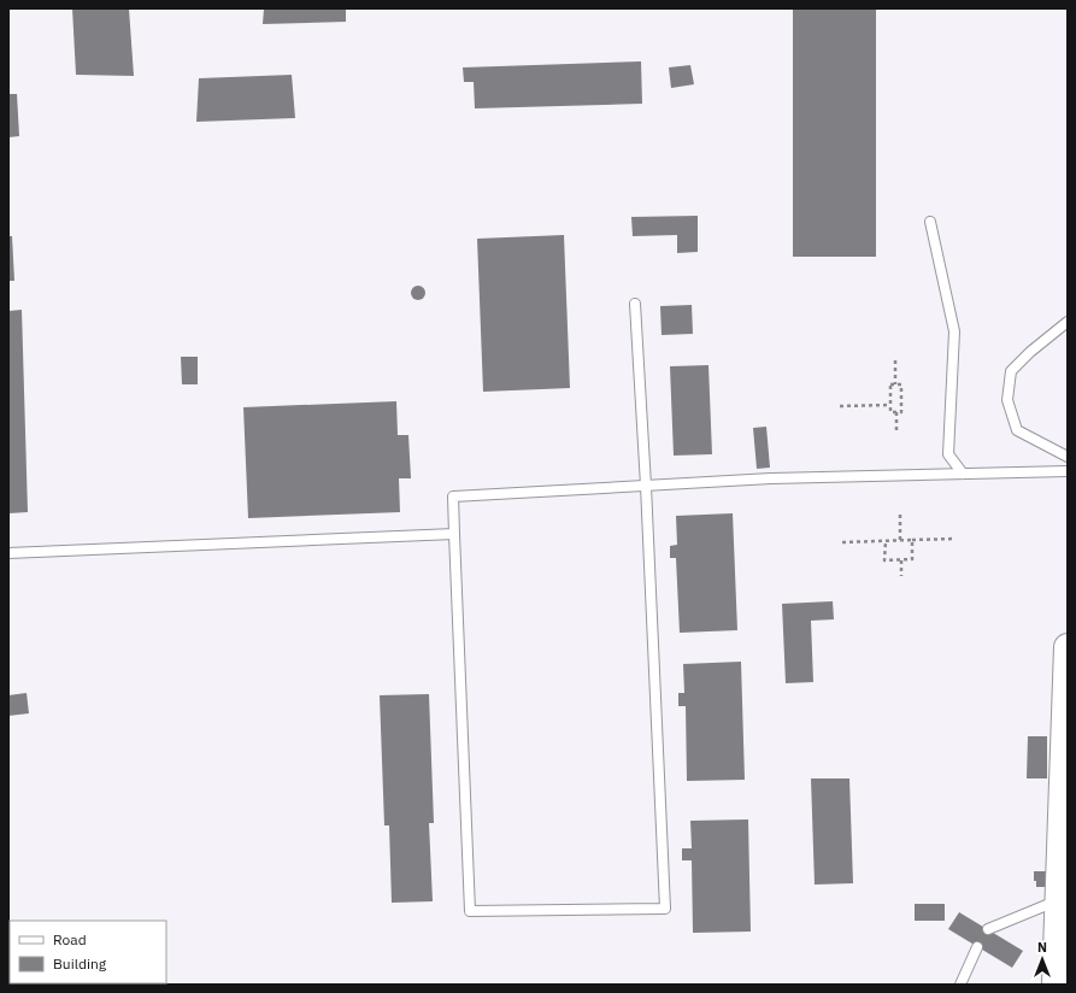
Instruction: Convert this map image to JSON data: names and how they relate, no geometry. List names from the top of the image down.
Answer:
{
  "legend": ["Road", "Building"],
  "north": "top"
}
